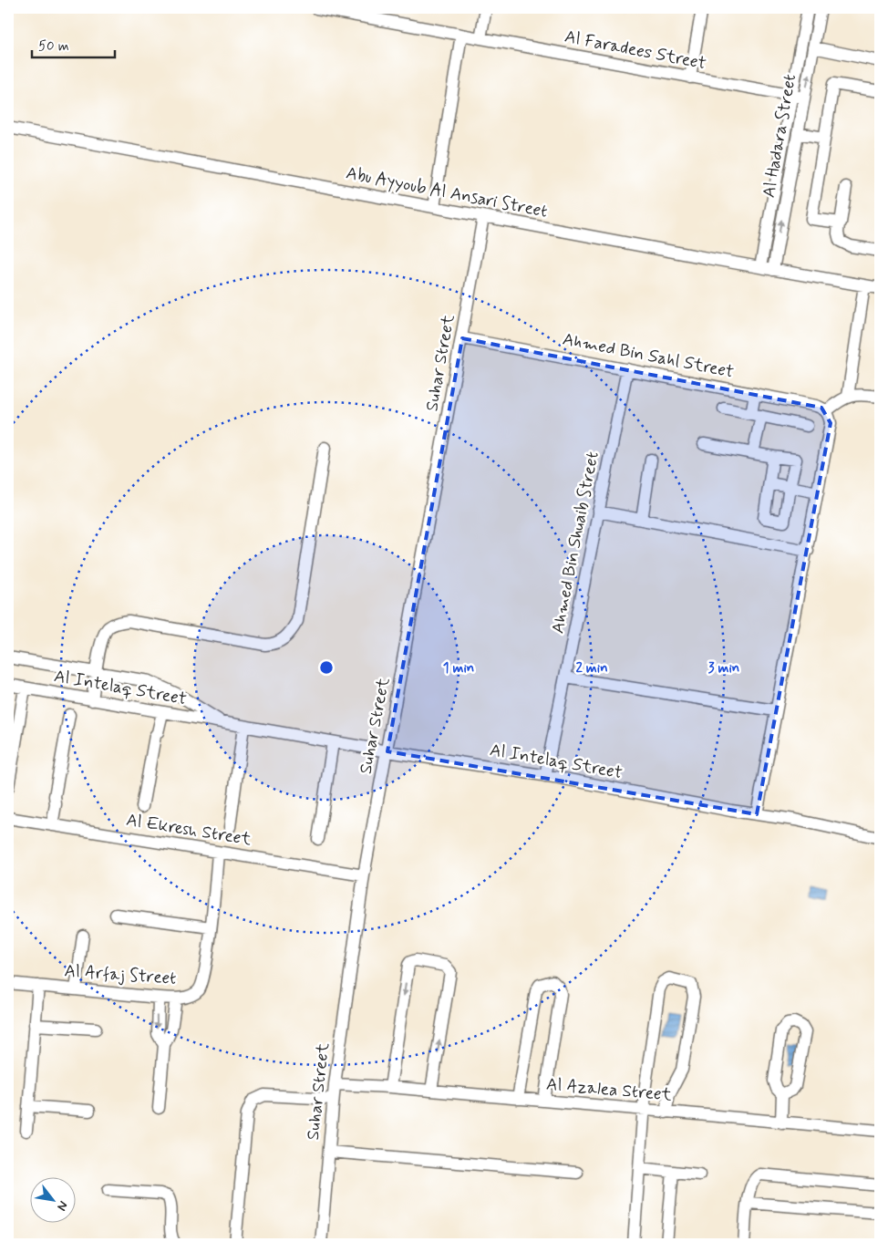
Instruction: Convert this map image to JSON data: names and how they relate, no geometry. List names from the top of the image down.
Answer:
{
  "streets": {
    "street": [
      "Al Faradees Street",
      "Al Hadara Street",
      "Abu Ayyoub Al Ansari Street",
      "Ahmed Bin Sahl Street",
      "Suhar Street",
      "Ahmed Bin Shuaib Street",
      "Al Intelaq Street",
      "Al Ekresh Street",
      "Al Arfaj Street",
      "Al Azalea Street"
    ]
  },
  "crossings": [
    ["Al Faradees Street", "Al Hadara Street"],
    ["Al Hadara Street", "Abu Ayyoub Al Ansari Street"],
    ["Abu Ayyoub Al Ansari Street", "Suhar Street"],
    ["Ahmed Bin Sahl Street", "Suhar Street"],
    ["Ahmed Bin Sahl Street", "Ahmed Bin Shuaib Street"],
    ["Suhar Street", "Al Intelaq Street"],
    ["Suhar Street", "Al Ekresh Street"],
    ["Suhar Street", "Al Azalea Street"],
    ["Ahmed Bin Shuaib Street", "Al Intelaq Street"],
    ["Al Ekresh Street", "Al Arfaj Street"]
  ],
  "scale_bar": "50 m",
  "north": "bottom right",
  "rings": ["1 min", "2 min", "3 min"]
}
